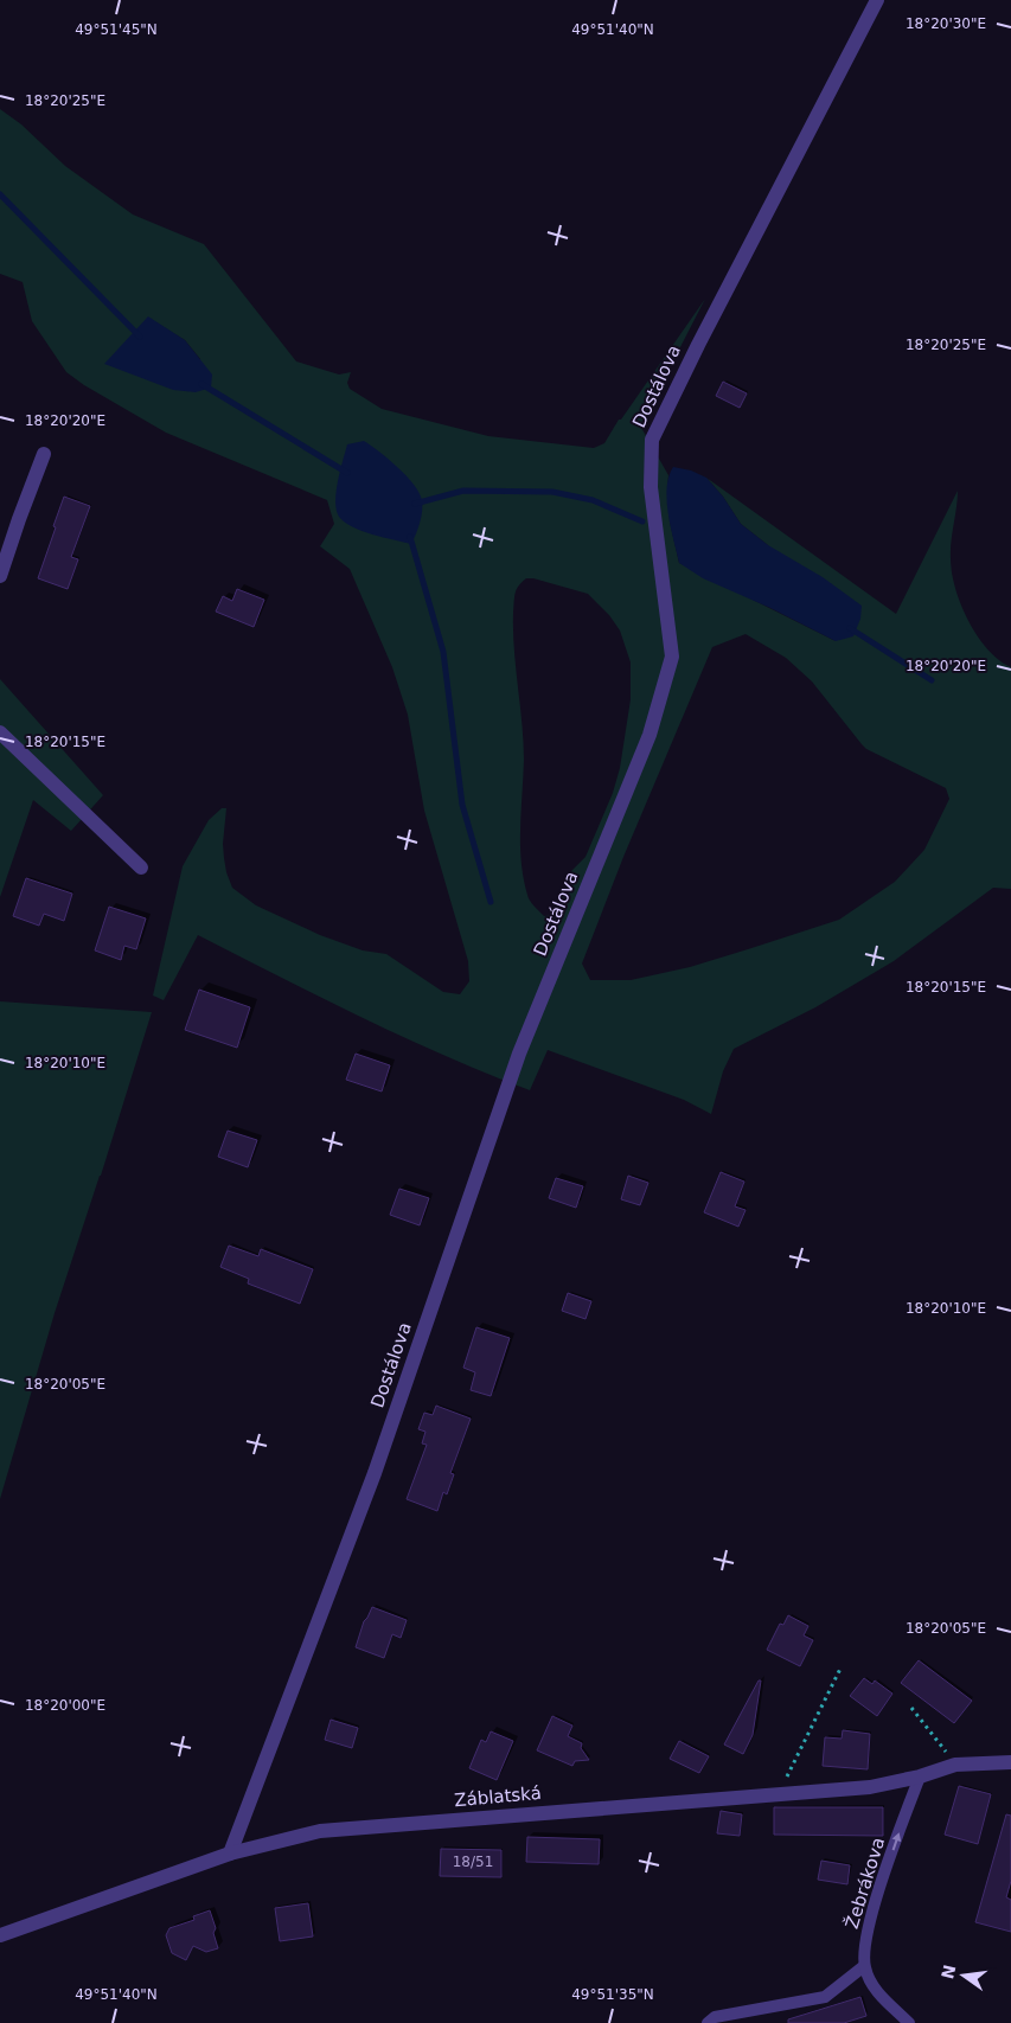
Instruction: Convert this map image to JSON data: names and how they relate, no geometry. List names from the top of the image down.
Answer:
{
  "streets": {
    "street": ["Dostálova", "Záblatská"],
    "lane": ["Žebrákova"]
  },
  "crossings": [
    ["Dostálova", "Záblatská"],
    ["Záblatská", "Žebrákova"]
  ],
  "one_way": ["Žebrákova"],
  "house_numbers": ["18/51"],
  "north": "left",
  "coordinates": [
    "18°20'30\"E",
    "49°51'45\"N",
    "49°51'40\"N",
    "18°20'25\"E",
    "18°20'20\"E",
    "18°20'15\"E",
    "18°20'10\"E",
    "18°20'05\"E",
    "18°20'00\"E",
    "49°51'35\"N"
  ]
}
